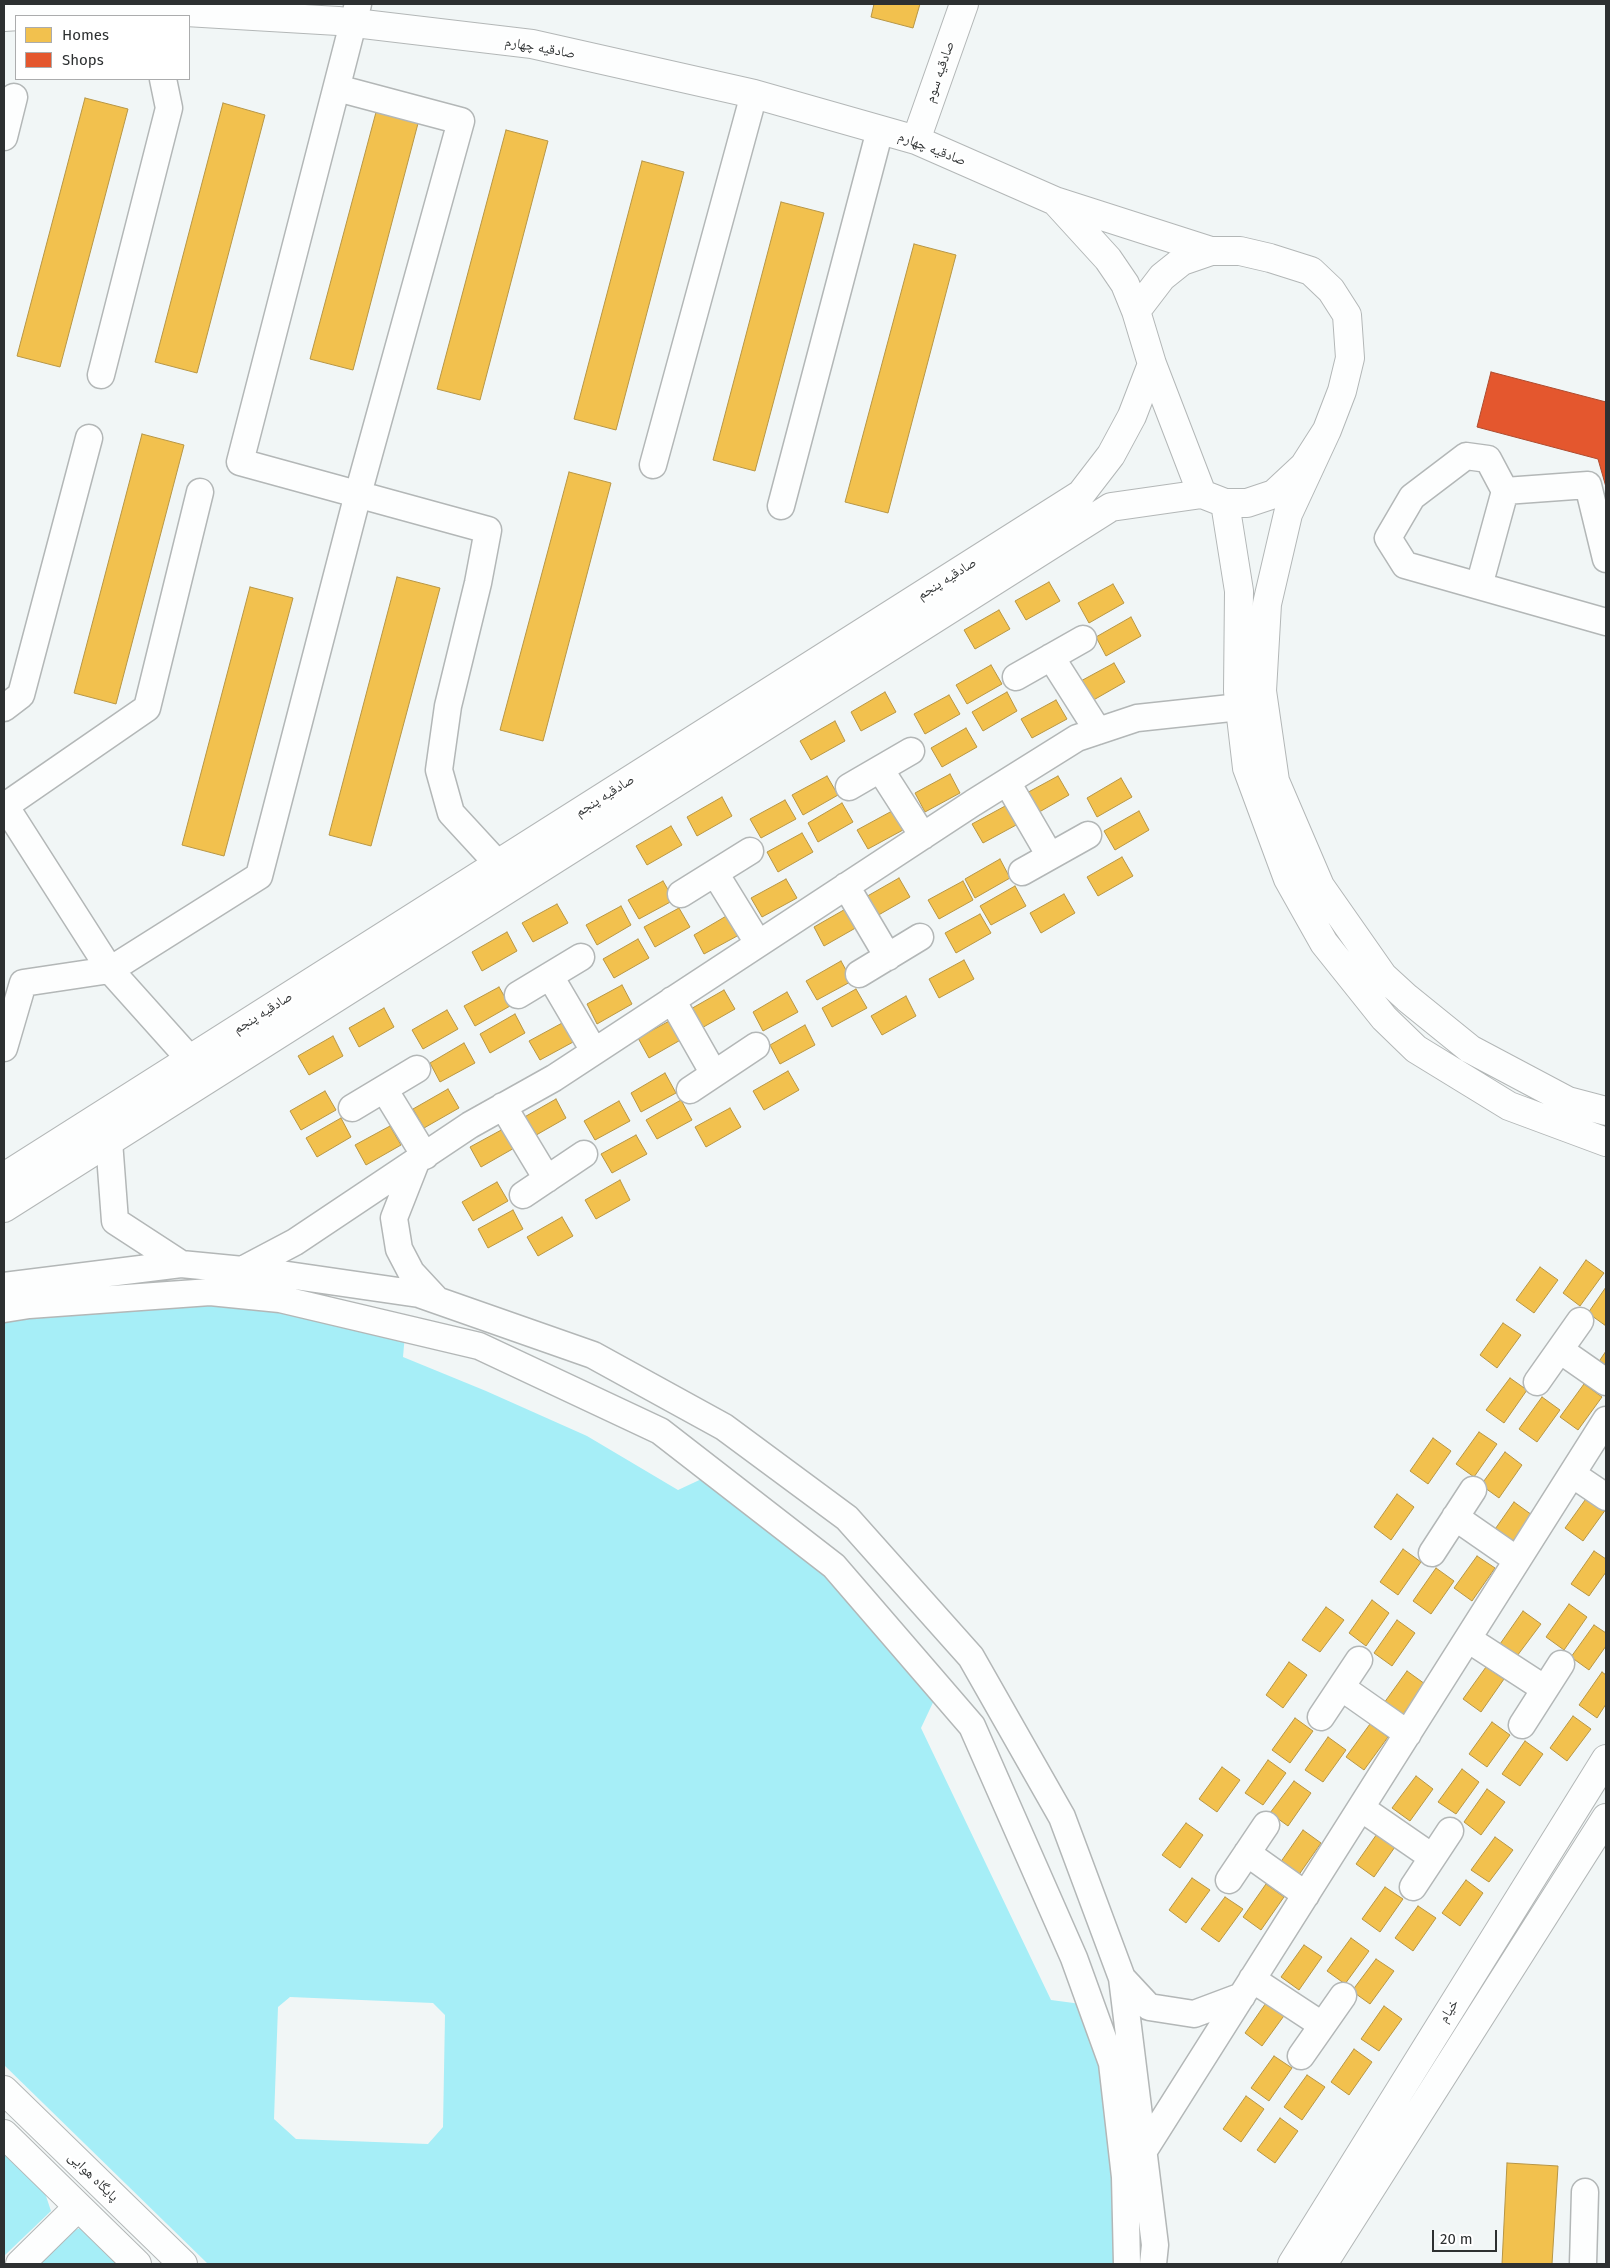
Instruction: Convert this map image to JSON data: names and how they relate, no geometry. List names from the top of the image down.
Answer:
{
  "streets": {
    "street": [
      "صادقیه چهارم",
      "صادقیه سوم",
      "صادقیه پنجم",
      "خیام",
      "پایگاه هوایی"
    ]
  },
  "crossings": [
    ["صادقیه چهارم", "صادقیه سوم"]
  ],
  "legend": ["Homes", "Shops"],
  "scale_bar": "20 m"
}
